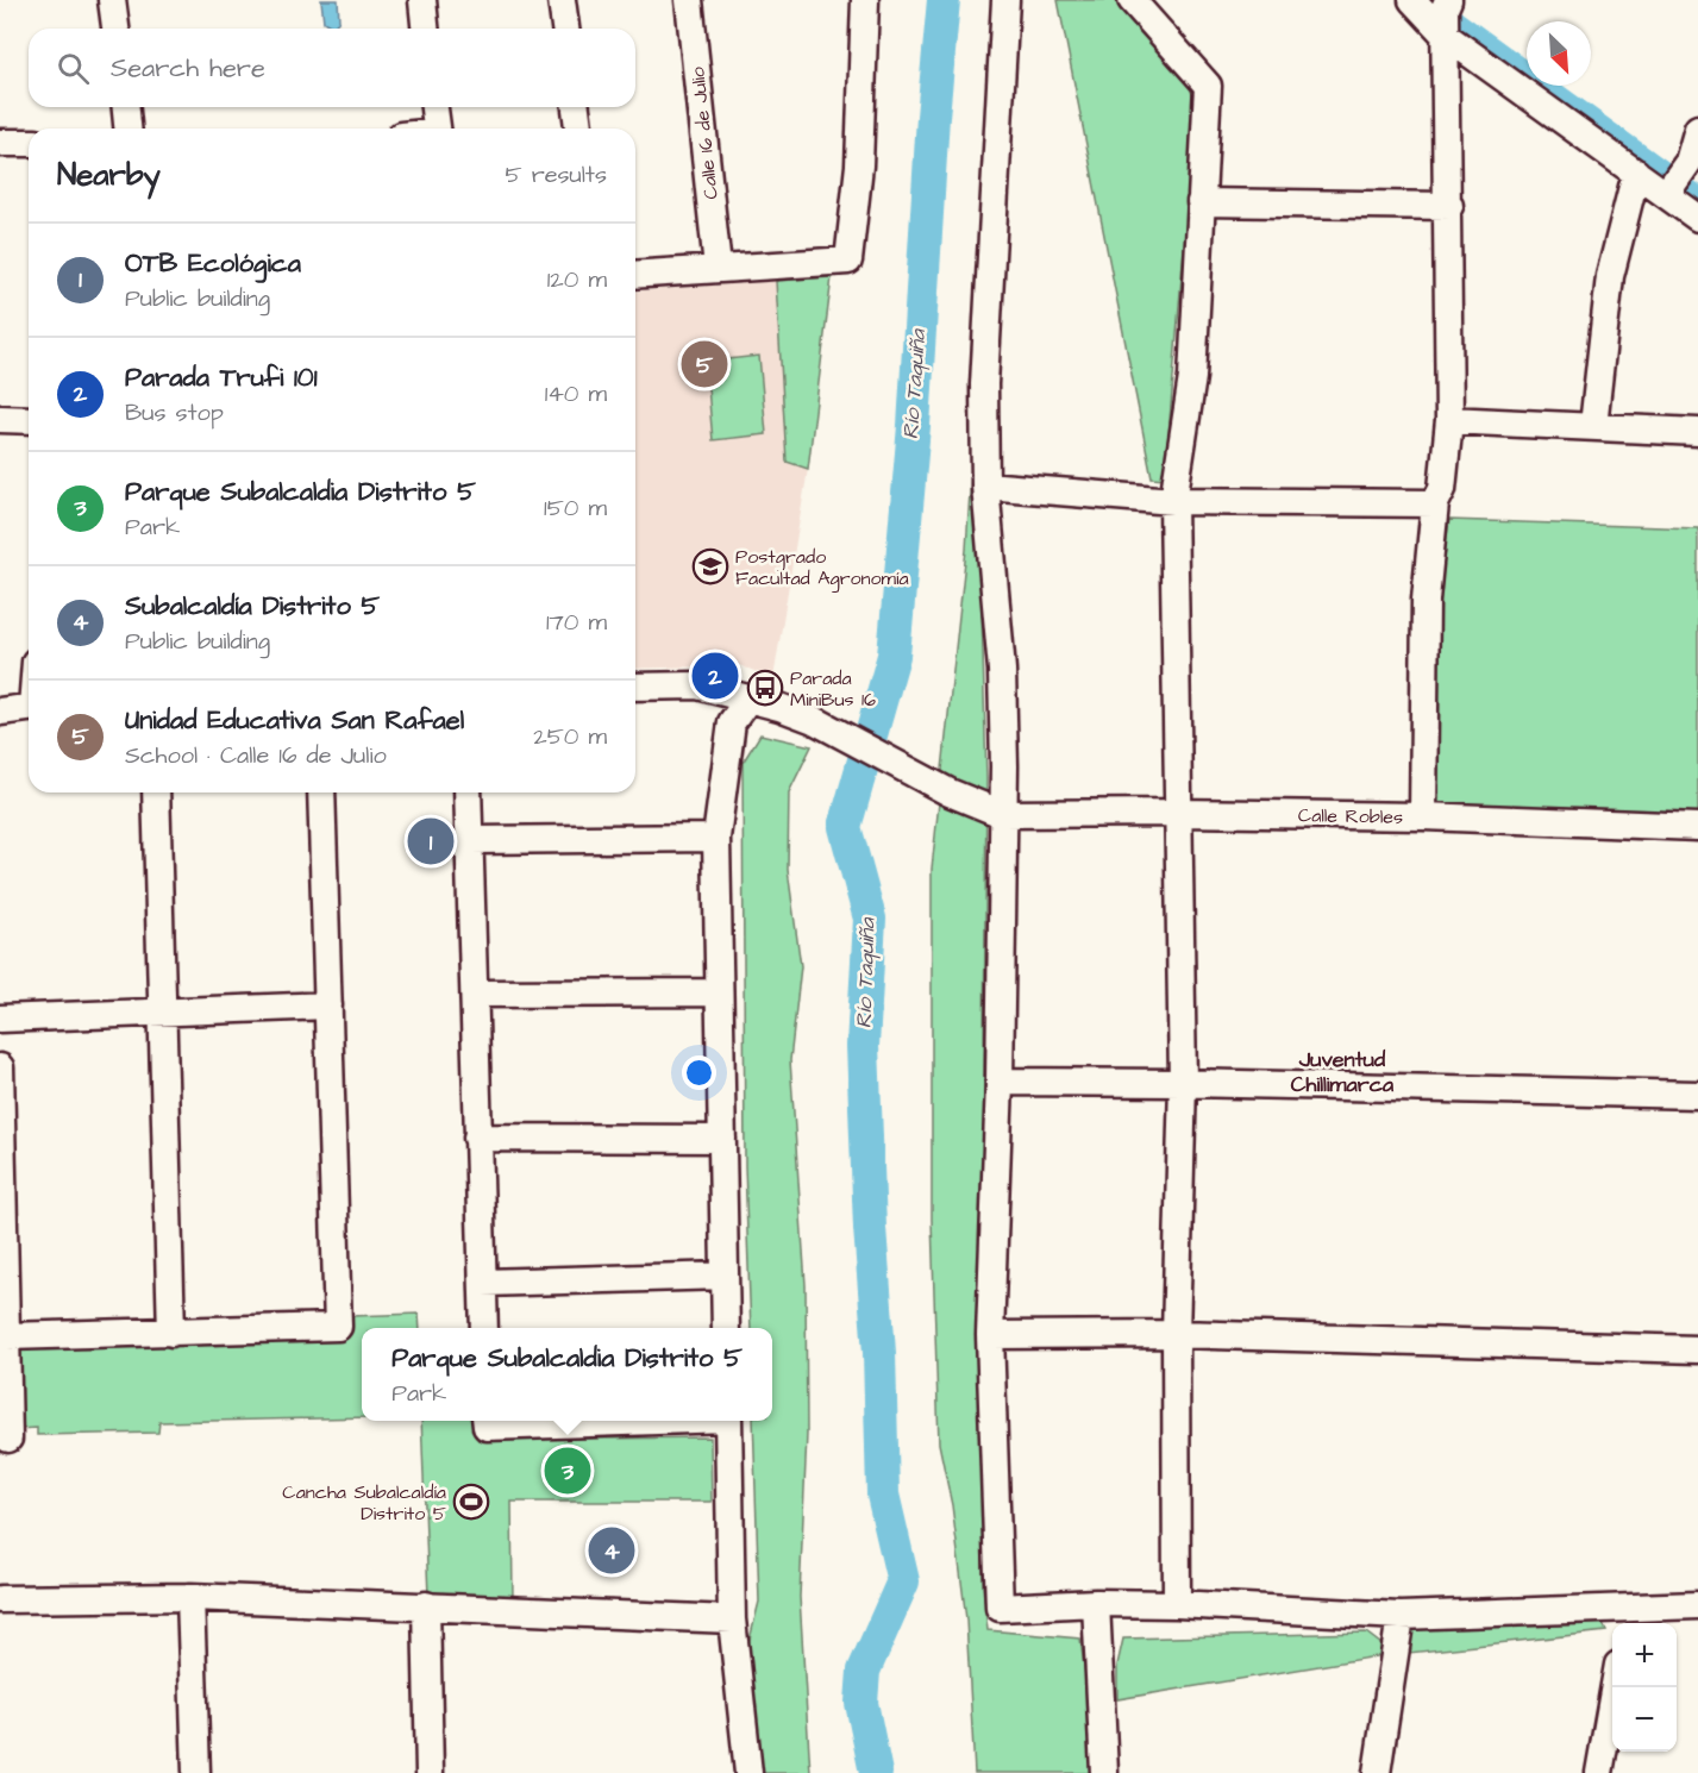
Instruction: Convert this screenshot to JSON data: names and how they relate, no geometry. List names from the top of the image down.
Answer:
{
  "streets": {
    "street": ["Calle 16 de Julio", "Calle Robles"]
  },
  "districts": ["Juventud Chillimarca"],
  "water": ["Río Taquiña"],
  "places": {
    "school or university": ["Postgrado Facultad Agronomía"],
    "bus stop": ["Parada MiniBus 16"],
    "sports": ["Cancha Subalcaldía Distrito 5"]
  },
  "north": "bottom right",
  "page": {
    "search": "Search here",
    "heading": ["Nearby", "5 results"],
    "list": [
      {
        "mark": "1",
        "name": "OTB Ecológica",
        "note": "Public building",
        "value": "120 m"
      },
      {
        "mark": "2",
        "name": "Parada Trufi 101",
        "note": "Bus stop",
        "value": "140 m"
      },
      {
        "mark": "3",
        "name": "Parque Subalcaldia Distrito 5",
        "note": "Park",
        "value": "150 m"
      },
      {
        "mark": "4",
        "name": "Subalcaldía Distrito 5",
        "note": "Public building",
        "value": "170 m"
      },
      {
        "mark": "5",
        "name": "Unidad Educativa San Rafael",
        "note": "School · Calle 16 de Julio",
        "value": "250 m"
      }
    ],
    "pins": [
      "5",
      "2",
      "1",
      "3",
      "4"
    ],
    "popup": ["Parque Subalcaldia Distrito 5", "Park"],
    "map_buttons": ["+", "−"]
  }
}
